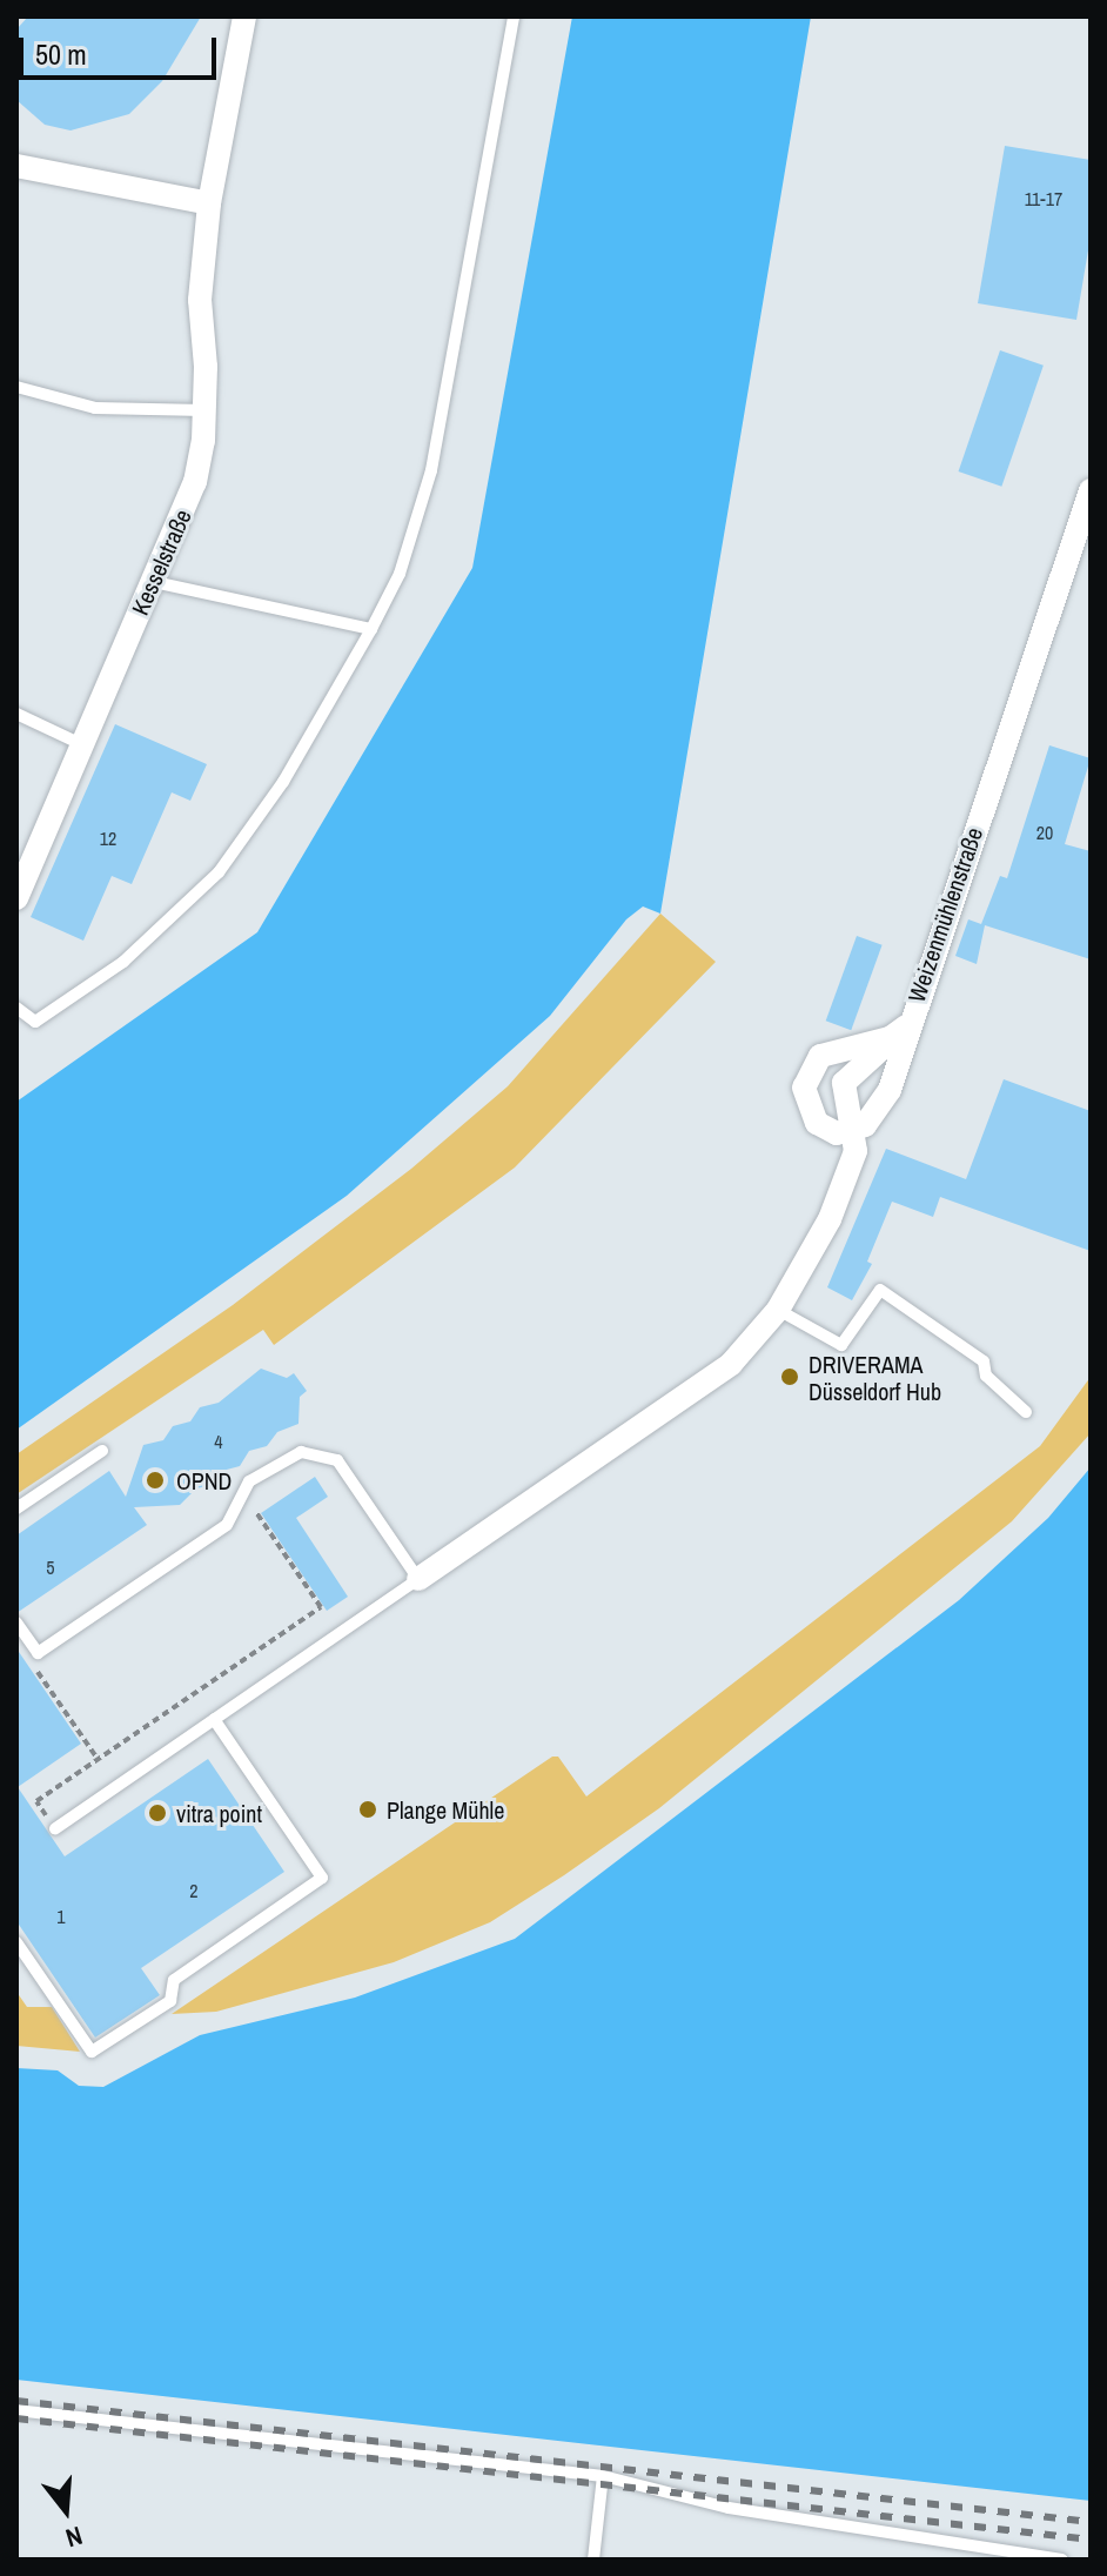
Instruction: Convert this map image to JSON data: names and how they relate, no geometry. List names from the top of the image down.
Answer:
{
  "streets": {
    "street": ["Kesselstraße", "Weizenmühlenstraße"]
  },
  "places": [
    "DRIVERAMA Düsseldorf Hub",
    "OPND",
    "Plange Mühle",
    "vitra point"
  ],
  "house_numbers": [
    "11-17",
    "20",
    "12",
    "4",
    "5",
    "2",
    "1"
  ],
  "scale_bar": "50 m",
  "north": "bottom"
}
